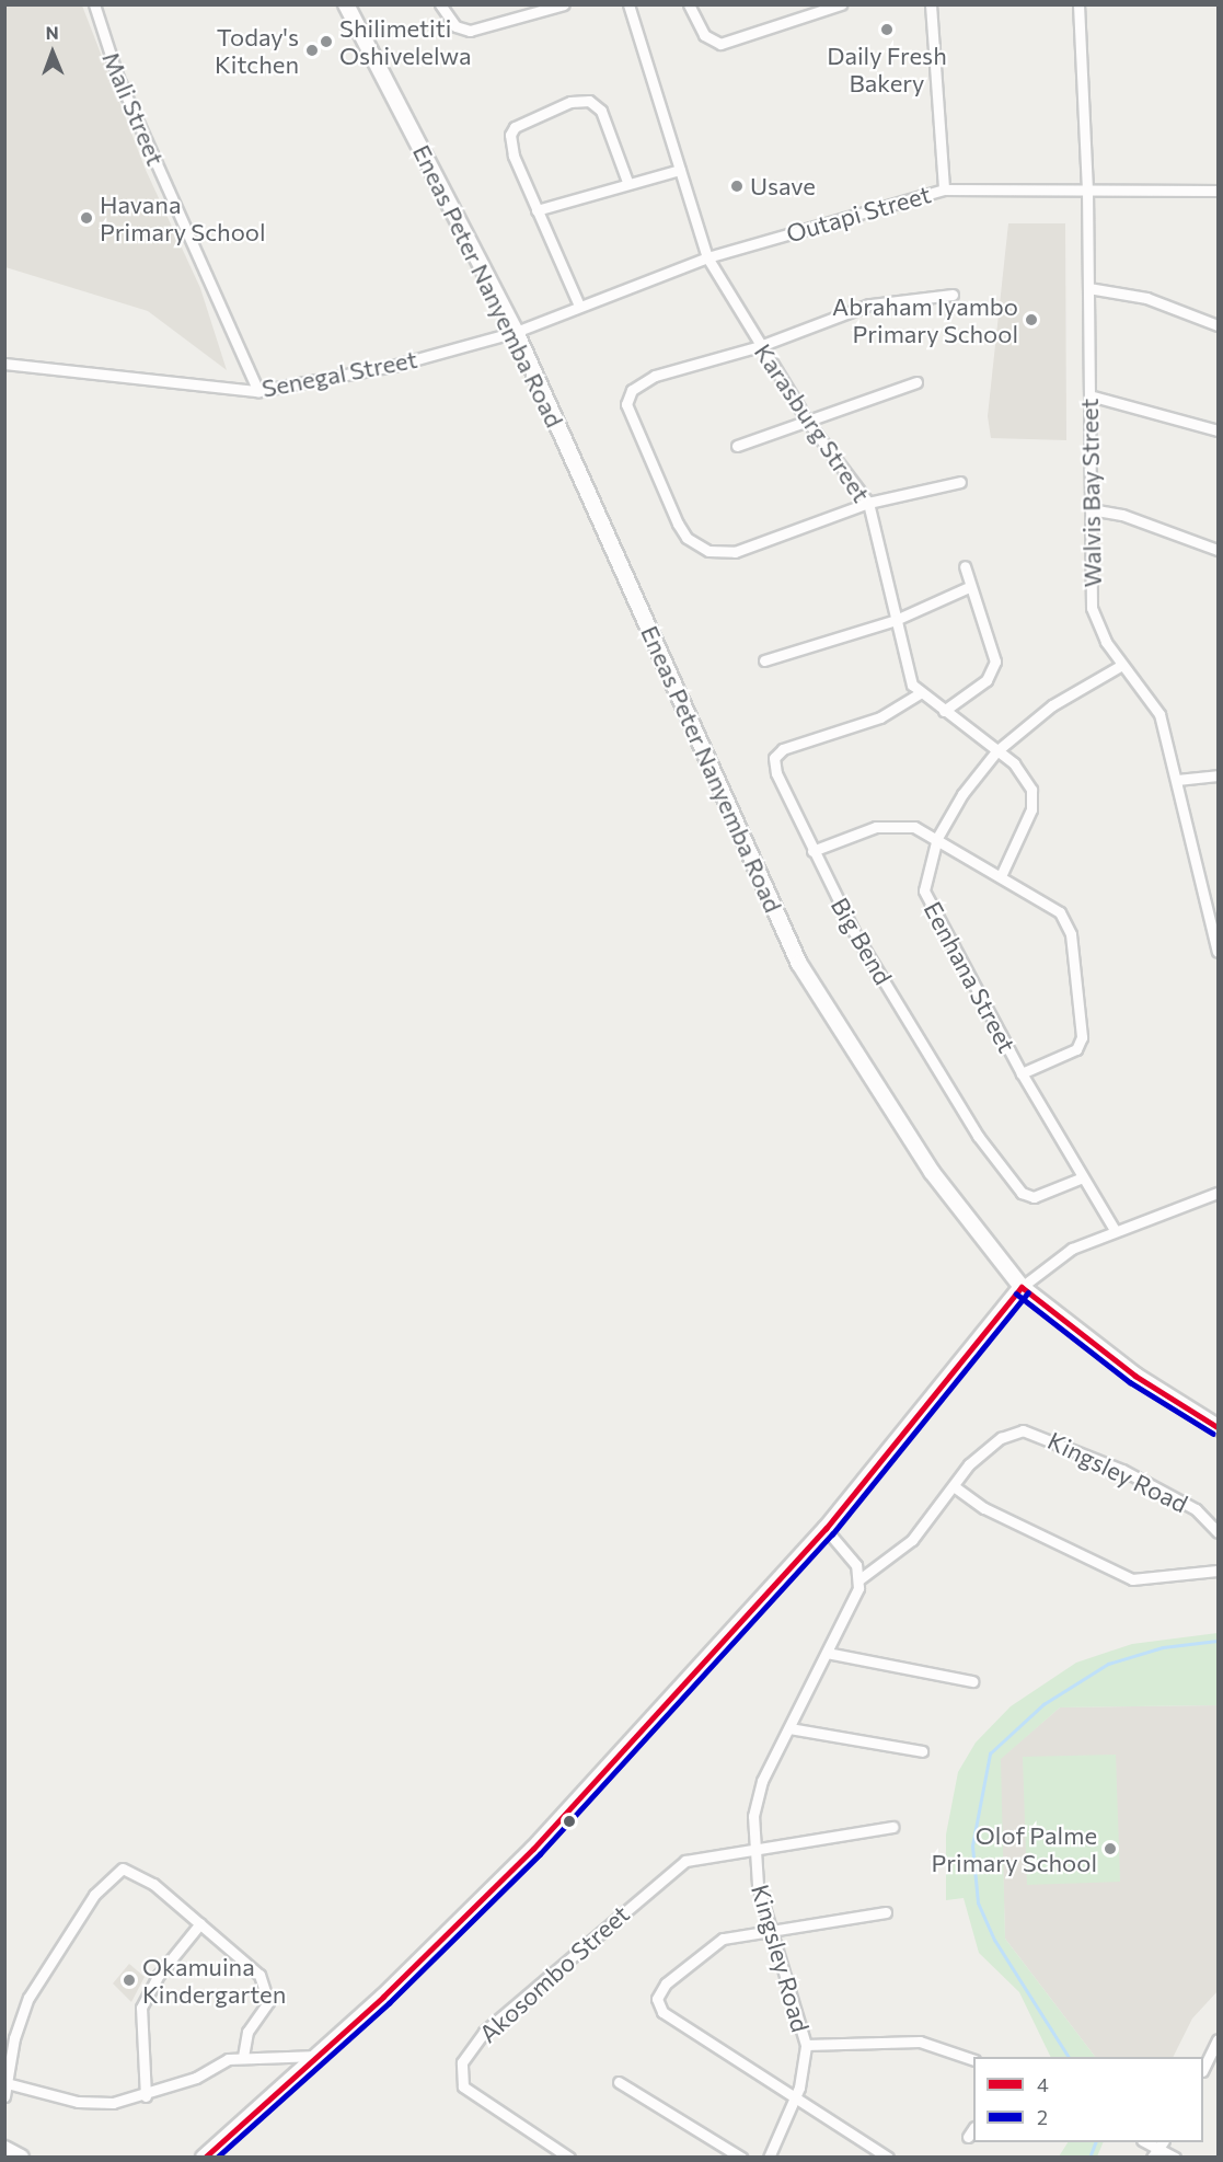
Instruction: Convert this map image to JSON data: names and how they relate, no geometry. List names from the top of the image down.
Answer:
{
  "streets": {
    "main road": ["Eneas Peter Nanyemba Road"],
    "street": [
      "Mali Street",
      "Outapi Street",
      "Senegal Street",
      "Karasburg Street",
      "Walvis Bay Street",
      "Big Bend",
      "Eenhana Street",
      "Kingsley Road",
      "Akosombo Street"
    ]
  },
  "crossings": [
    ["Mali Street", "Senegal Street"],
    ["Outapi Street", "Eneas Peter Nanyemba Road"],
    ["Outapi Street", "Senegal Street"],
    ["Outapi Street", "Karasburg Street"],
    ["Outapi Street", "Walvis Bay Street"],
    ["Eneas Peter Nanyemba Road", "Senegal Street"],
    ["Karasburg Street", "Big Bend"],
    ["Karasburg Street", "Eenhana Street"],
    ["Walvis Bay Street", "Eenhana Street"],
    ["Big Bend", "Eenhana Street"],
    ["Kingsley Road", "Akosombo Street"]
  ],
  "places": [
    "Daily Fresh Bakery",
    "Shilimetiti Oshivelelwa",
    "Today's Kitchen",
    "Usave",
    "Havana Primary School",
    "Abraham Iyambo Primary School",
    "Olof Palme Primary School",
    "Okamuina Kindergarten"
  ],
  "lines": ["transit line 4", "transit line 2"],
  "legend": ["4", "2"],
  "north": "top"
}
